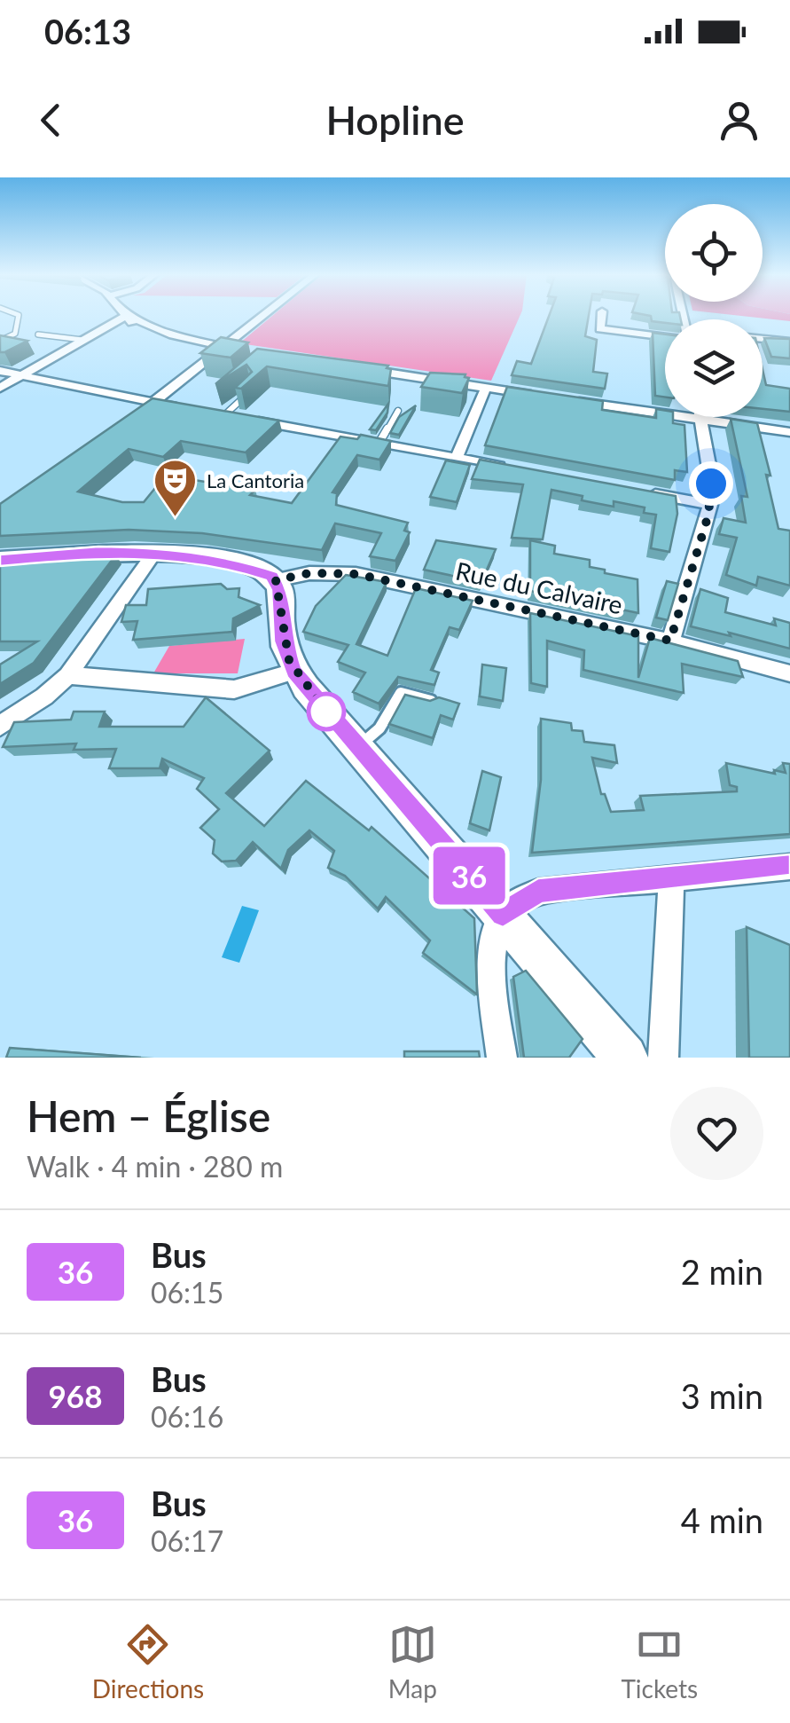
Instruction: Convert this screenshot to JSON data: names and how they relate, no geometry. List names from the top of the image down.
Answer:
{
  "streets": {
    "street": ["Rue du Calvaire"]
  },
  "places": {
    "theatre": ["La Cantoria"]
  },
  "lines": ["bus line 36"],
  "page": {
    "status": "06:13",
    "header": "Hopline",
    "on_map": "36",
    "heading": ["Hem – Église", "Walk · 4 min · 280 m"],
    "list": [
      {
        "mark": "36",
        "name": "Bus",
        "note": "06:15",
        "value": "2 min"
      },
      {
        "mark": "968",
        "name": "Bus",
        "note": "06:16",
        "value": "3 min"
      },
      {
        "mark": "36",
        "name": "Bus",
        "note": "06:17",
        "value": "4 min"
      }
    ],
    "tabs": ["Directions", "Map", "Tickets"]
  }
}
